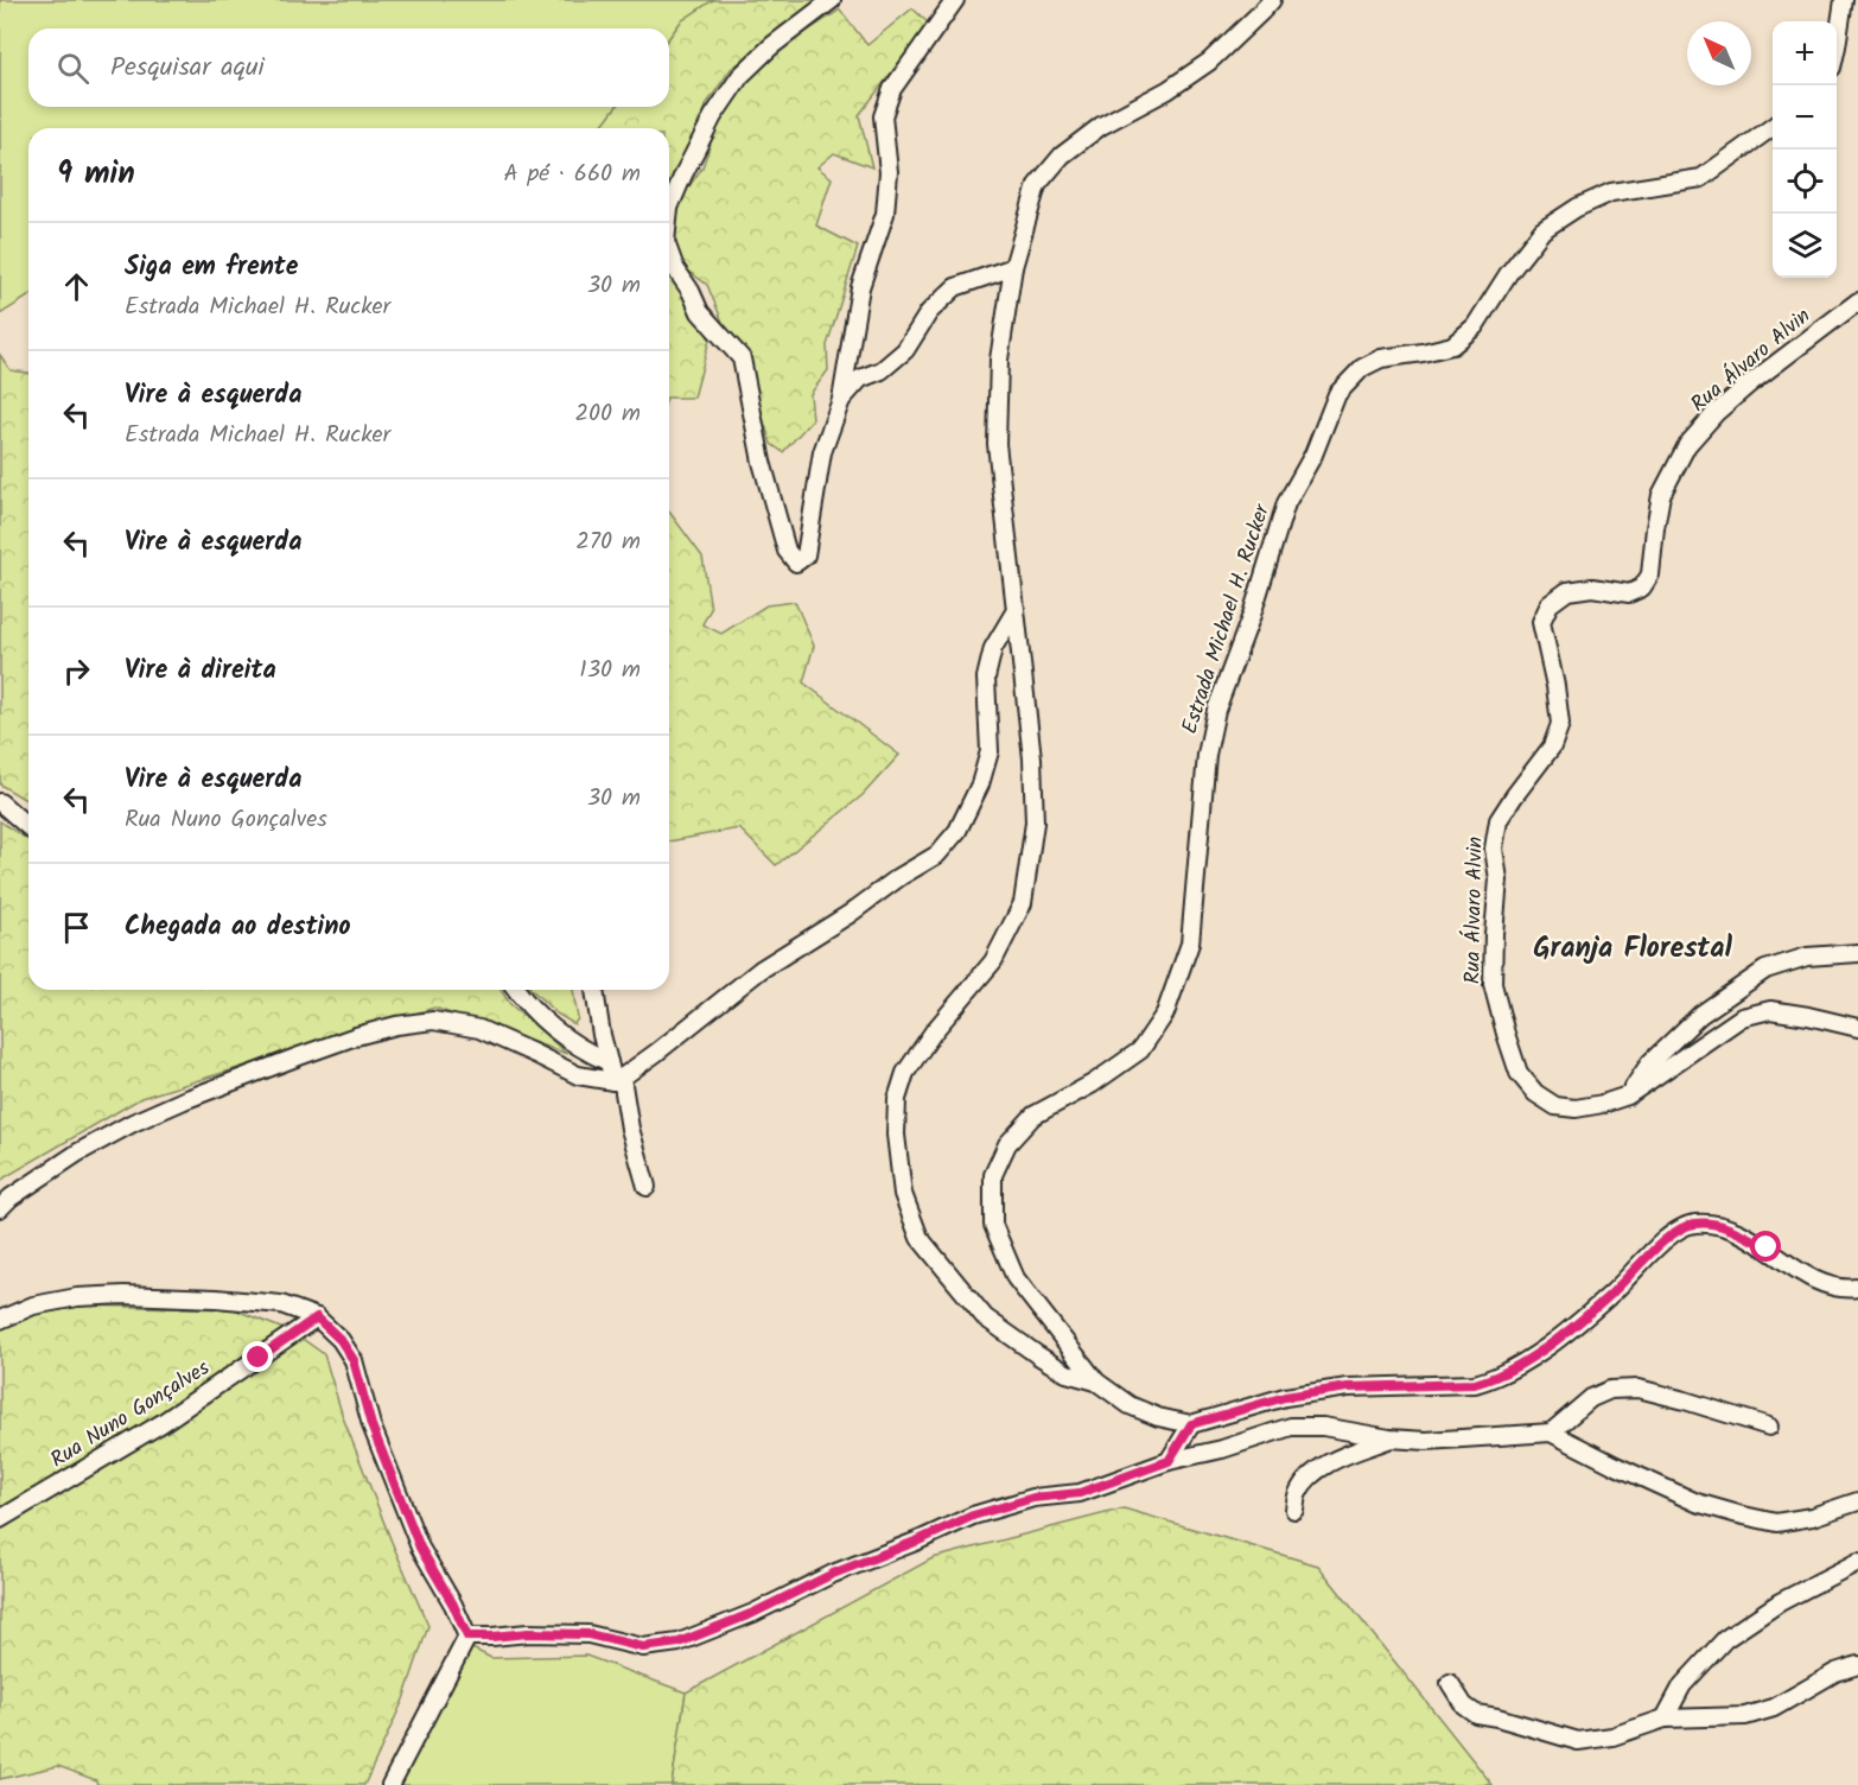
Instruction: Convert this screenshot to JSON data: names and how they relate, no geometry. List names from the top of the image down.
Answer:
{
  "streets": {
    "street": ["Rua Álvaro Alvin", "Estrada Michael H. Rucker", "Rua Nuno Gonçalves"]
  },
  "districts": ["Granja Florestal"],
  "north": "top left",
  "page": {
    "map_buttons": ["+", "−"],
    "search": "Pesquisar aqui",
    "heading": ["9 min", "A pé · 660 m"],
    "list": [
      ["Siga em frente", "Estrada Michael H. Rucker", "30 m"],
      ["Vire à esquerda", "Estrada Michael H. Rucker", "200 m"],
      ["Vire à esquerda", "270 m"],
      ["Vire à direita", "130 m"],
      ["Vire à esquerda", "Rua Nuno Gonçalves", "30 m"],
      "Chegada ao destino"
    ]
  }
}
